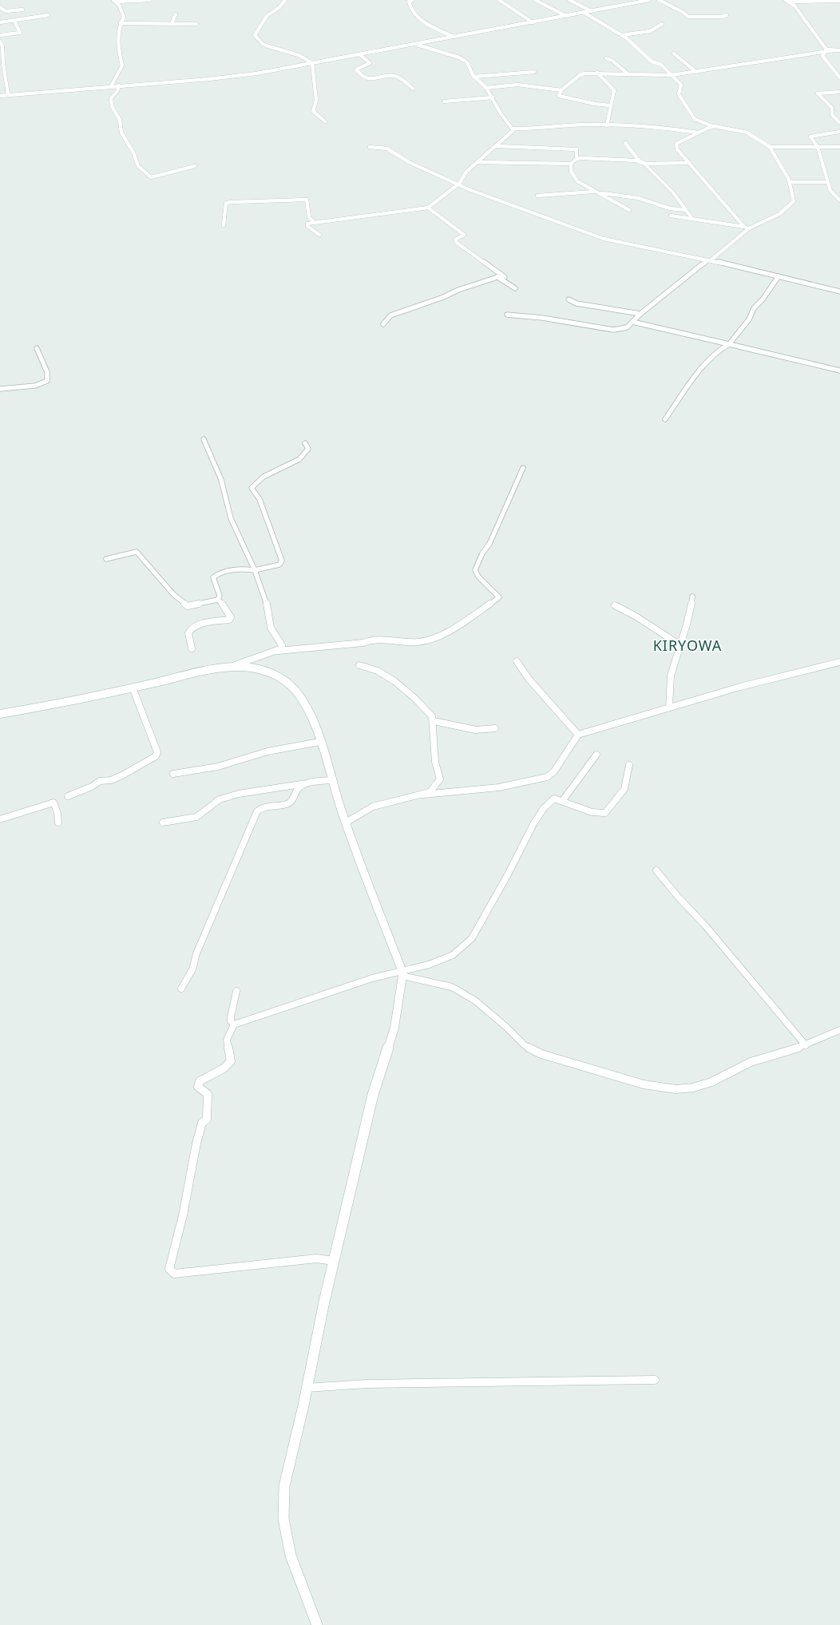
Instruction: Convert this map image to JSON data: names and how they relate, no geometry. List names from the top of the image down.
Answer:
{
  "districts": ["KIRYOWA"]
}
